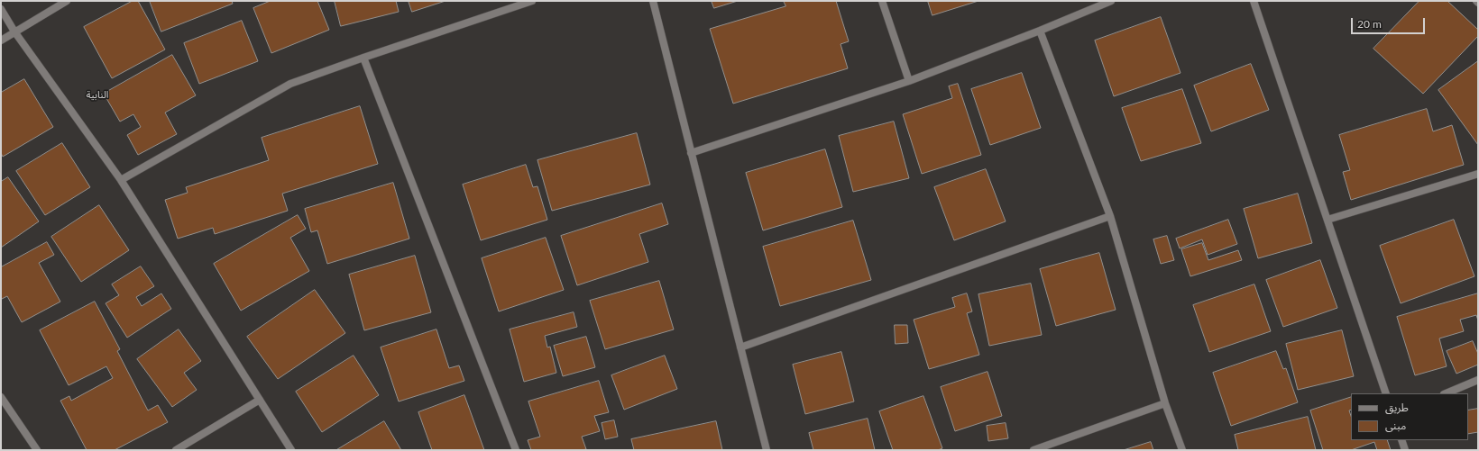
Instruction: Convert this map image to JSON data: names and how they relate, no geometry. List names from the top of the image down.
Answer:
{
  "districts": ["النابية"],
  "legend": ["طريق", "مبنى"],
  "scale_bar": "20 m"
}
